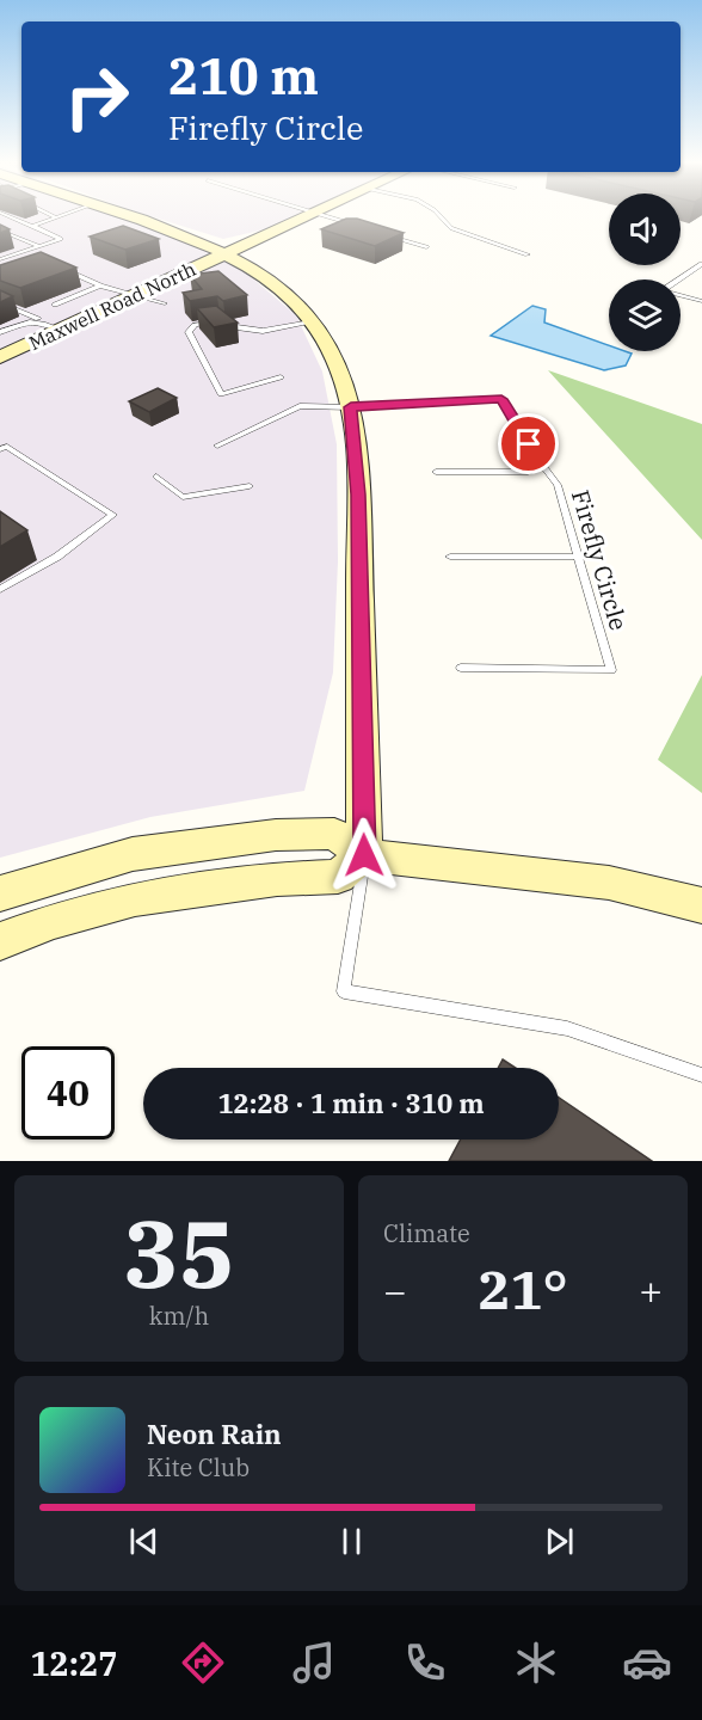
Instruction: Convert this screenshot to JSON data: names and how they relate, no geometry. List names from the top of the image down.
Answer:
{
  "streets": {
    "street": ["Maxwell Road North"],
    "lane": ["Firefly Circle"]
  },
  "page": {
    "turn": ["210 m", "Firefly Circle"],
    "limit": "40",
    "trip": "12:28 · 1 min · 310 m",
    "tile": [
      ["35", "km/h"],
      "Climate"
    ],
    "heat": ["−", "21°", "+"],
    "song": ["Neon Rain", "Kite Club"],
    "tabs": "12:27"
  }
}
